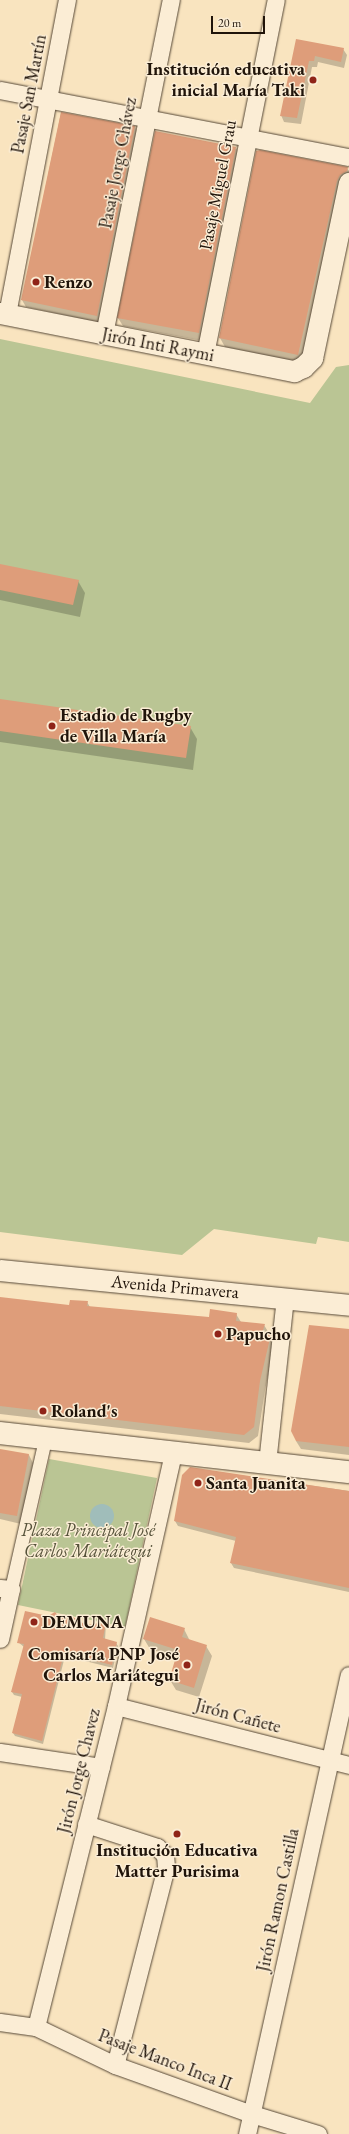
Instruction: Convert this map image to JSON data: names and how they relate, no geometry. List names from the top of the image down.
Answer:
{
  "streets": {
    "street": [
      "Pasaje San Martín",
      "Pasaje Jorge Chávez",
      "Pasaje Miguel Grau",
      "Jirón Inti Raymi",
      "Avenida Primavera",
      "Jirón Cañete",
      "Jirón Jorge Chavez",
      "Jirón Ramon Castilla",
      "Pasaje Manco Inca II"
    ]
  },
  "crossings": [
    ["Pasaje San Martín", "Jirón Inti Raymi"],
    ["Pasaje Jorge Chávez", "Jirón Inti Raymi"],
    ["Pasaje Miguel Grau", "Jirón Inti Raymi"],
    ["Jirón Cañete", "Jirón Jorge Chavez"],
    ["Jirón Cañete", "Jirón Ramon Castilla"],
    ["Jirón Jorge Chavez", "Pasaje Manco Inca II"],
    ["Jirón Ramon Castilla", "Pasaje Manco Inca II"]
  ],
  "parks": ["Plaza Principal José Carlos Mariátegui"],
  "places": [
    "Institución educativa inicial María Taki",
    "Renzo",
    "Estadio de Rugby de Villa María",
    "Papucho",
    "Roland's",
    "Santa Juanita",
    "DEMUNA",
    "Comisaría PNP José Carlos Mariátegui",
    "Institución Educativa Matter Purisima"
  ],
  "scale_bar": "20 m"
}
